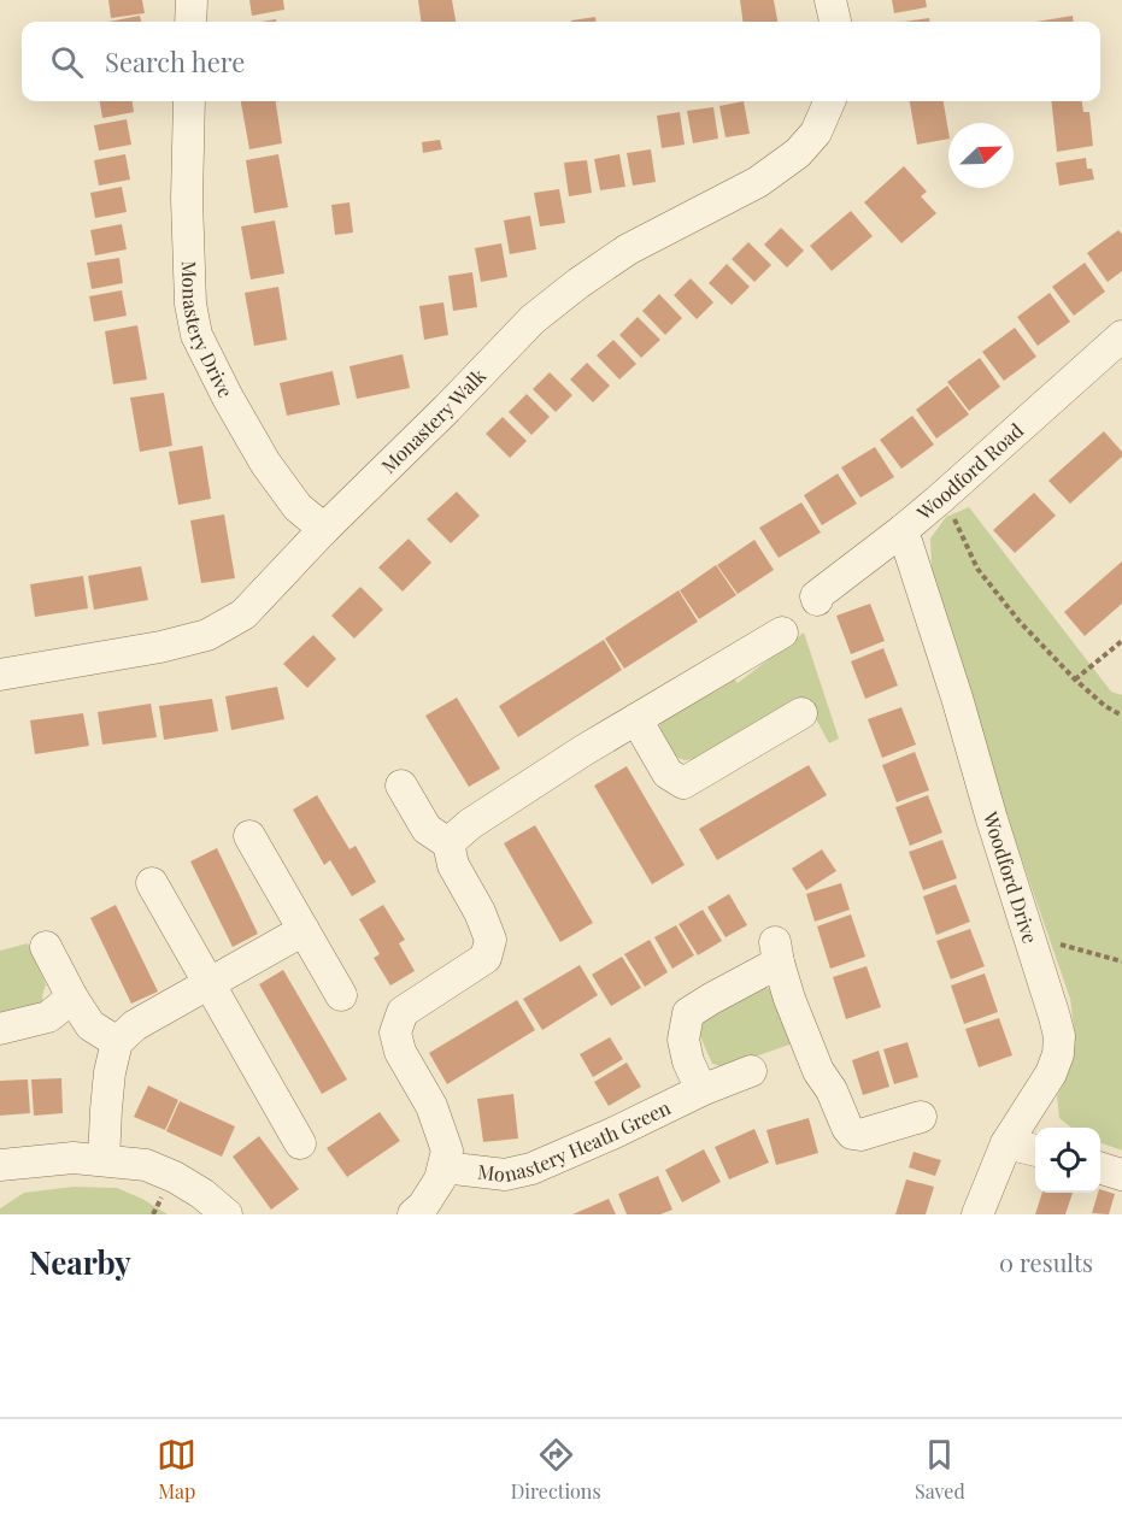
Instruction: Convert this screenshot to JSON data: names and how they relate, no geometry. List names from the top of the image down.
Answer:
{
  "streets": {
    "street": [
      "Monastery Drive",
      "Monastery Walk",
      "Woodford Road",
      "Woodford Drive",
      "Monastery Heath Green"
    ]
  },
  "crossings": [
    ["Monastery Drive", "Monastery Walk"],
    ["Woodford Road", "Woodford Drive"]
  ],
  "north": "top right",
  "page": {
    "search": "Search here",
    "heading": ["Nearby", "0 results"],
    "nav": ["Map", "Directions", "Saved"]
  }
}
